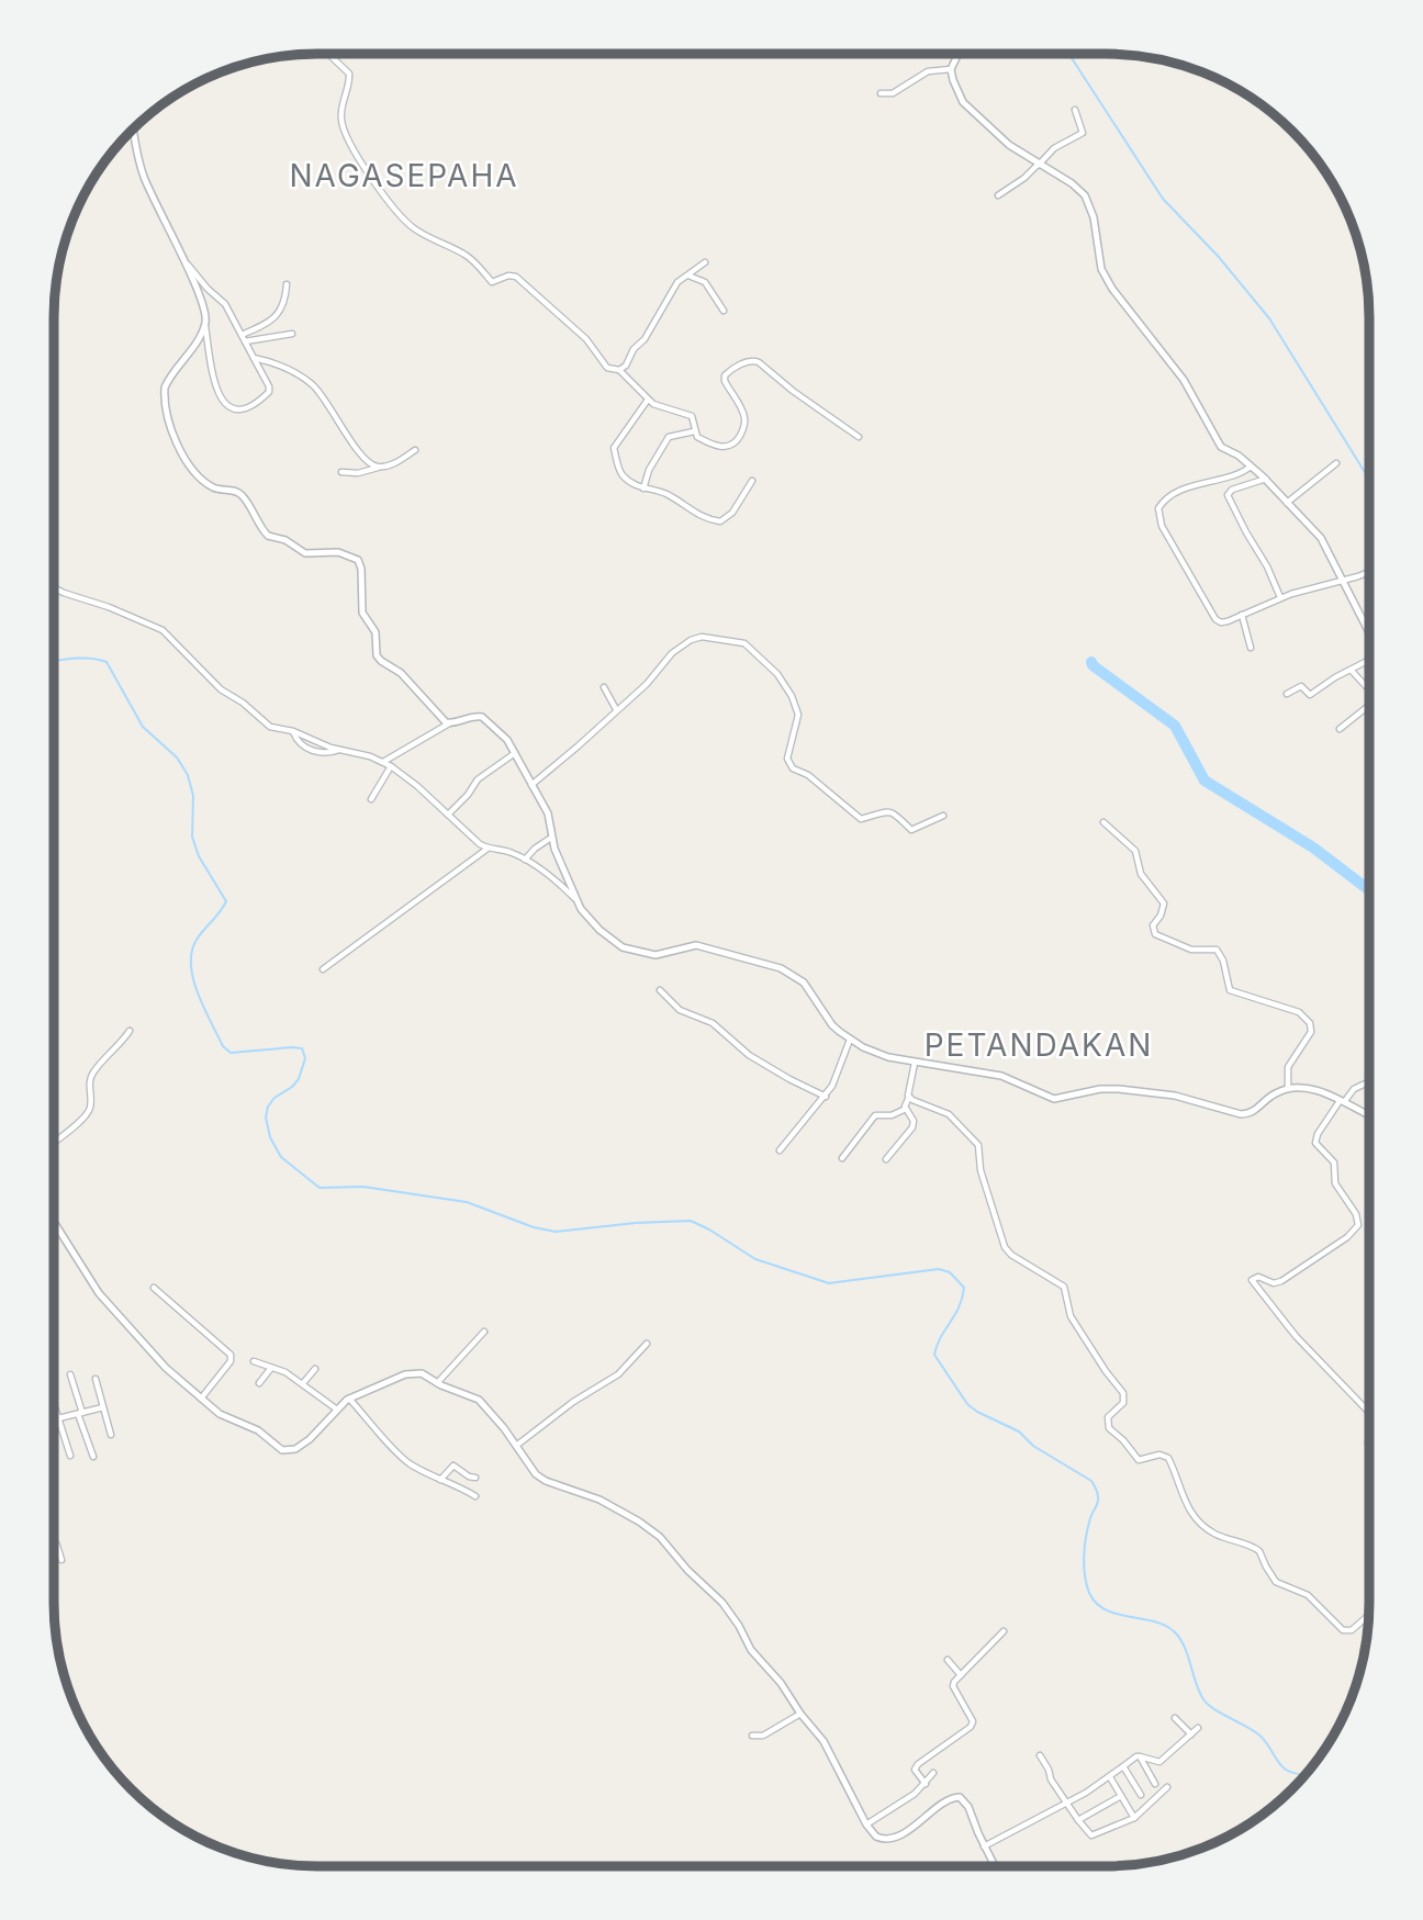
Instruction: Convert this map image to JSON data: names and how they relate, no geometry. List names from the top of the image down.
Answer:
{
  "districts": ["NAGASEPAHA", "PETANDAKAN"]
}
